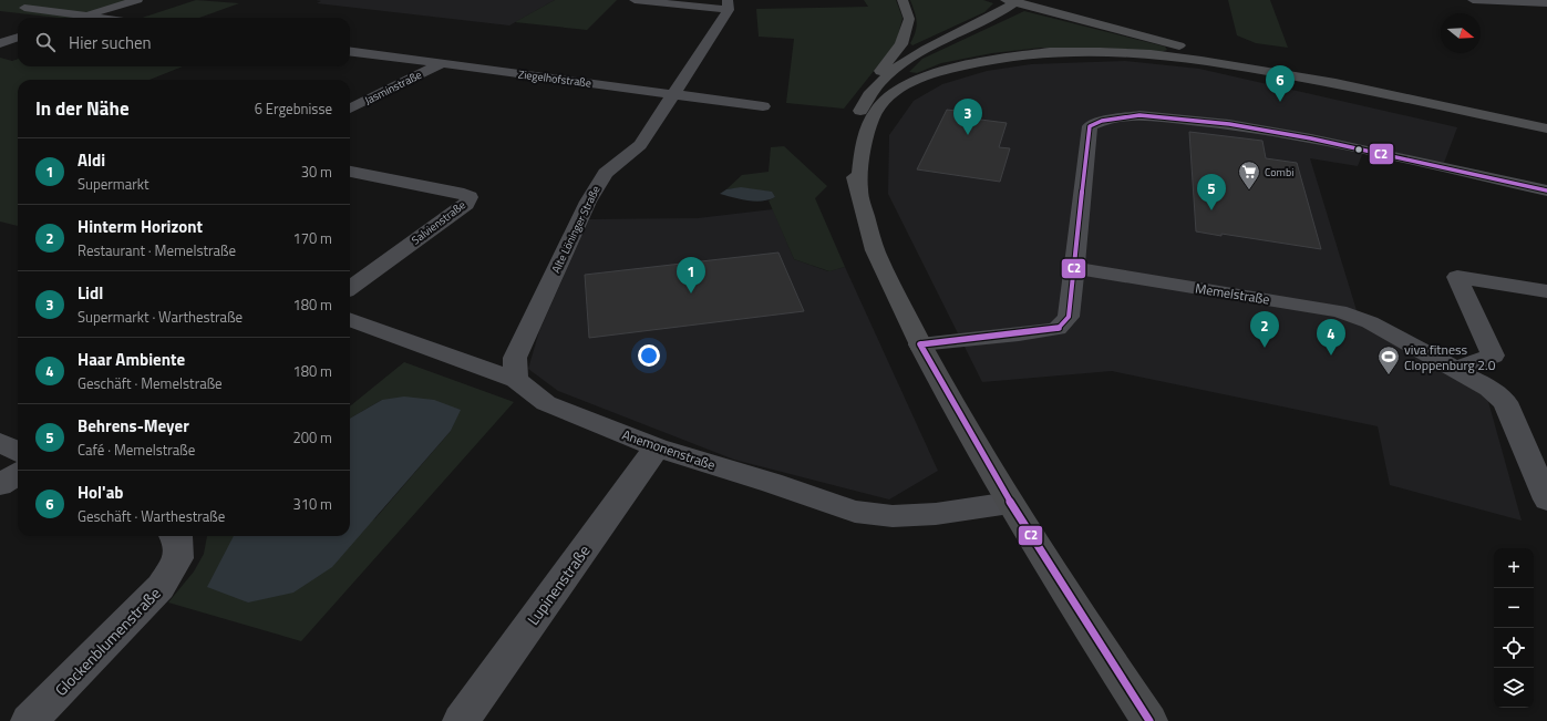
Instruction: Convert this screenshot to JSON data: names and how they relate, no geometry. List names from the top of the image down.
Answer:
{
  "streets": {
    "street": [
      "Ziegelhofstraße",
      "Jasminstraße",
      "Salvienstraße",
      "Alte Löninger Straße",
      "Memelstraße",
      "Anemonenstraße",
      "Lupinenstraße",
      "Glockenblumenstraße"
    ]
  },
  "crossings": [
    ["Ziegelhofstraße", "Jasminstraße"],
    ["Ziegelhofstraße", "Alte Löninger Straße"],
    ["Alte Löninger Straße", "Anemonenstraße"],
    ["Anemonenstraße", "Lupinenstraße"]
  ],
  "places": {
    "supermarket": ["Combi"],
    "sports": ["viva fitness Cloppenburg 2.0"]
  },
  "lines": ["transit line C2"],
  "north": "right",
  "page": {
    "search": "Hier suchen",
    "pins": [
      "6",
      "3",
      "5",
      "1",
      "2",
      "4"
    ],
    "heading": ["In der Nähe", "6 Ergebnisse"],
    "list": [
      {
        "mark": "1",
        "name": "Aldi",
        "note": "Supermarkt",
        "value": "30 m"
      },
      {
        "mark": "2",
        "name": "Hinterm Horizont",
        "note": "Restaurant · Memelstraße",
        "value": "170 m"
      },
      {
        "mark": "3",
        "name": "Lidl",
        "note": "Supermarkt · Warthestraße",
        "value": "180 m"
      },
      {
        "mark": "4",
        "name": "Haar Ambiente",
        "note": "Geschäft · Memelstraße",
        "value": "180 m"
      },
      {
        "mark": "5",
        "name": "Behrens-Meyer",
        "note": "Café · Memelstraße",
        "value": "200 m"
      },
      {
        "mark": "6",
        "name": "Hol'ab",
        "note": "Geschäft · Warthestraße",
        "value": "310 m"
      }
    ],
    "map_buttons": ["+", "−"]
  }
}
